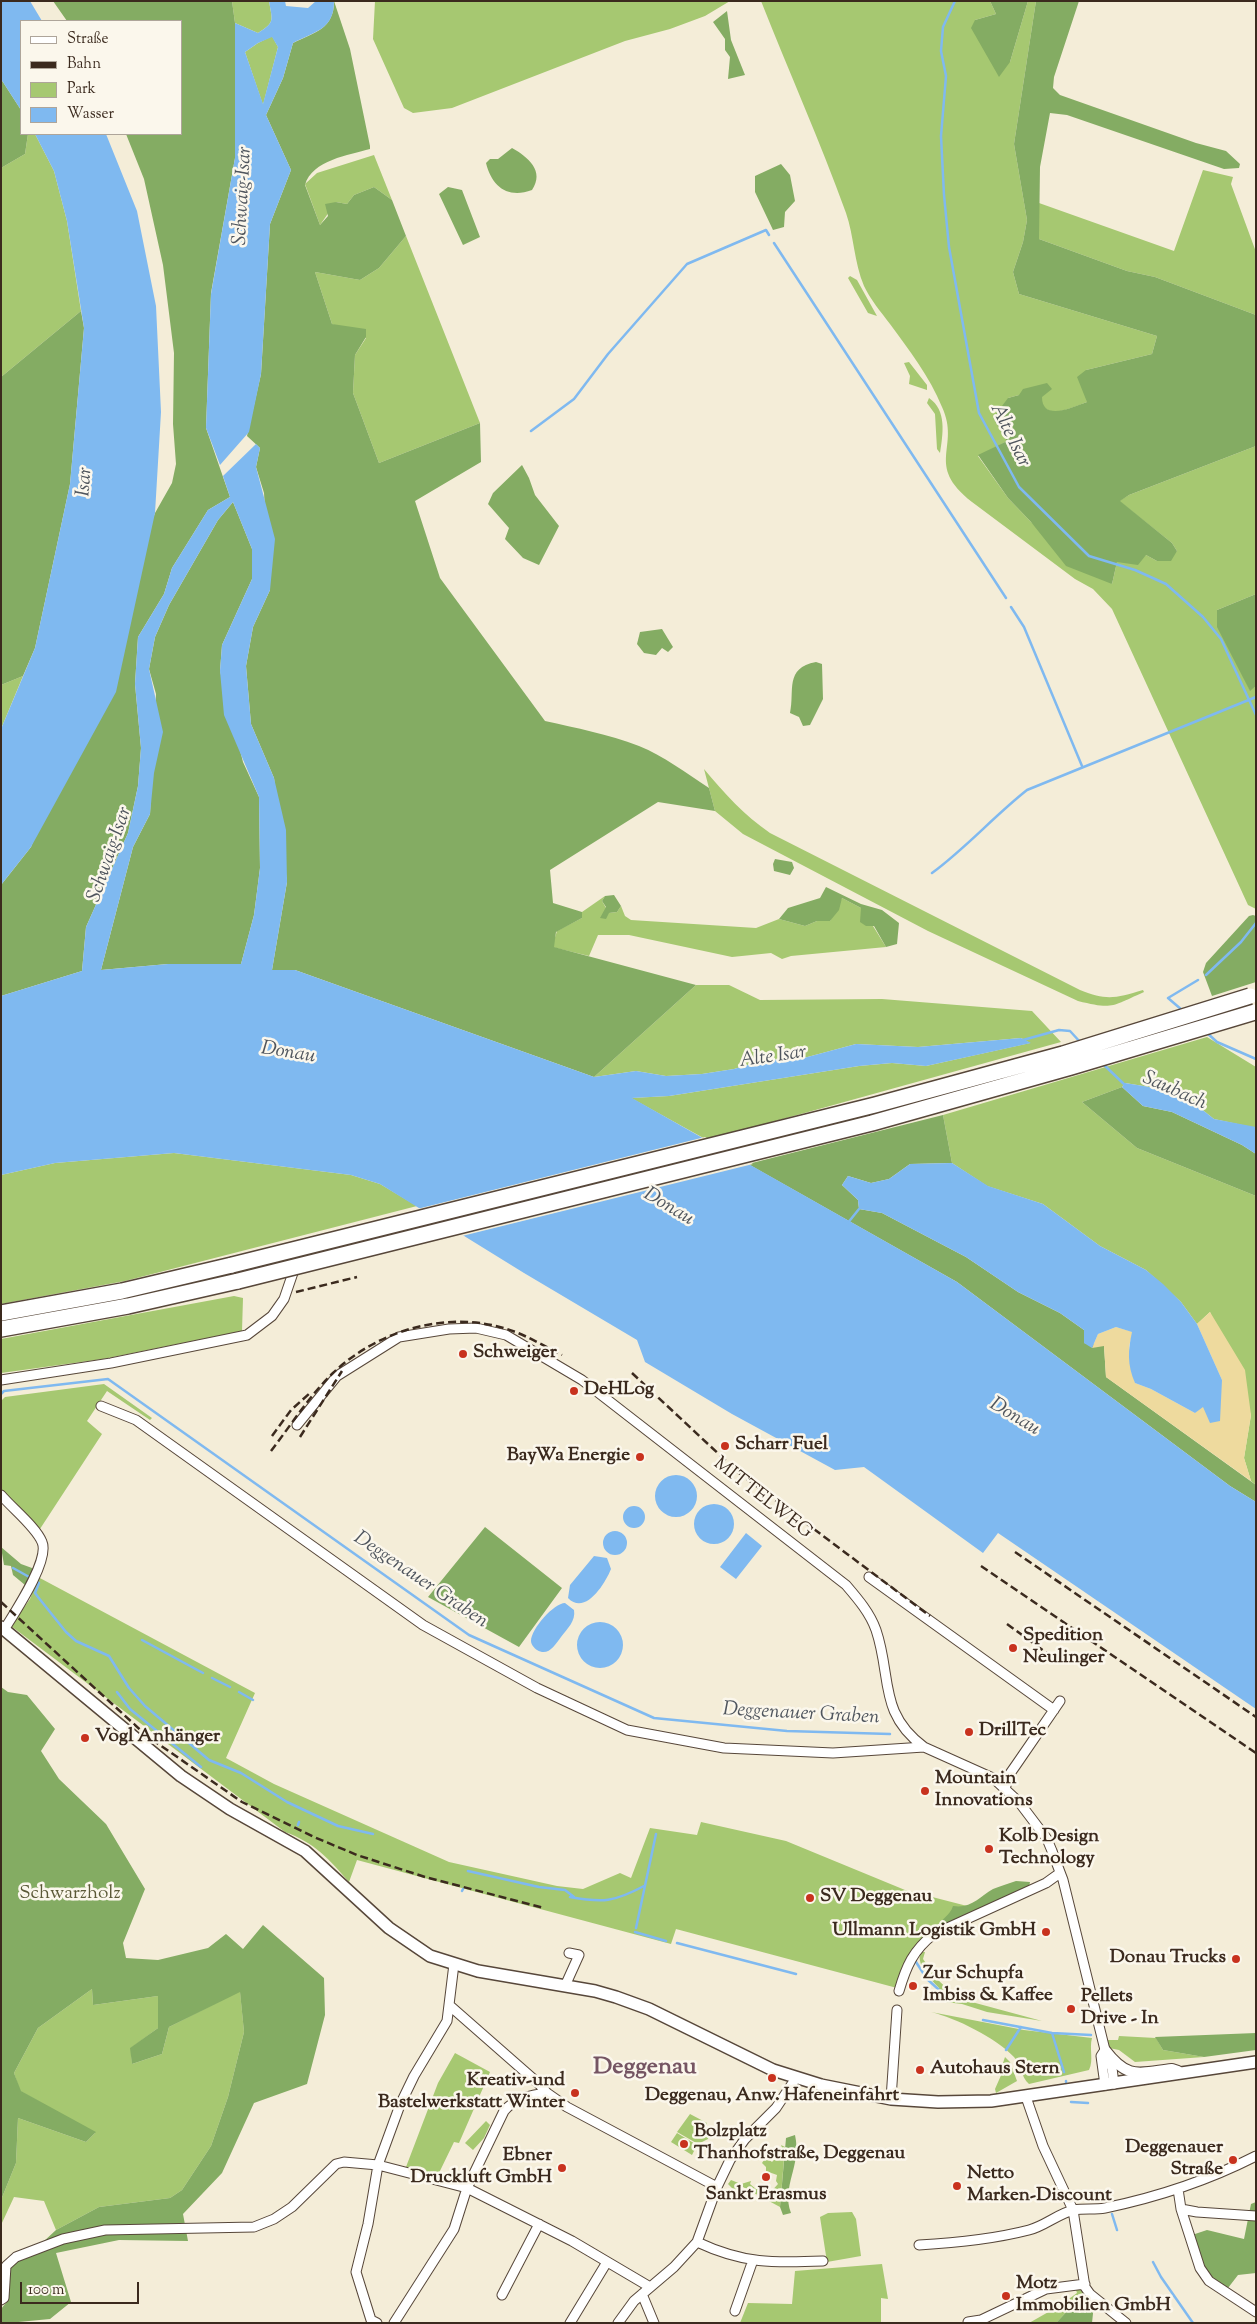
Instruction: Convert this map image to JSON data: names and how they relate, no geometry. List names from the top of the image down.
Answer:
{
  "streets": {
    "street": ["MITTELWEG"]
  },
  "districts": ["Deggenau"],
  "water": [
    "Schwaig-Isar",
    "Alte Isar",
    "Isar",
    "Donau",
    "Saubach",
    "Deggenauer Graben"
  ],
  "parks": ["Schwarzholz"],
  "places": [
    "Schweiger",
    "DeHLog",
    "Scharr Fuel",
    "BayWa Energie",
    "Spedition Neulinger",
    "DrillTec",
    "Vogl Anhänger",
    "Mountain Innovations",
    "Kolb Design Technology",
    "SV Deggenau",
    "Ullmann Logistik GmbH",
    "Donau Trucks",
    "Zur Schupfa Imbiss & Kaffee",
    "Pellets Drive - In",
    "Autohaus Stern",
    "Deggenau, Anw. Hafeneinfahrt",
    "Kreativ-und Bastelwerkstatt Winter",
    "Bolzplatz Thanhofstraße, Deggenau",
    "Deggenauer Straße",
    "Ebner Druckluft GmbH",
    "Sankt Erasmus",
    "Netto Marken-Discount",
    "Motz Immobilien GmbH"
  ],
  "legend": [
    "Straße",
    "Bahn",
    "Park",
    "Wasser"
  ],
  "scale_bar": "100 m"
}
